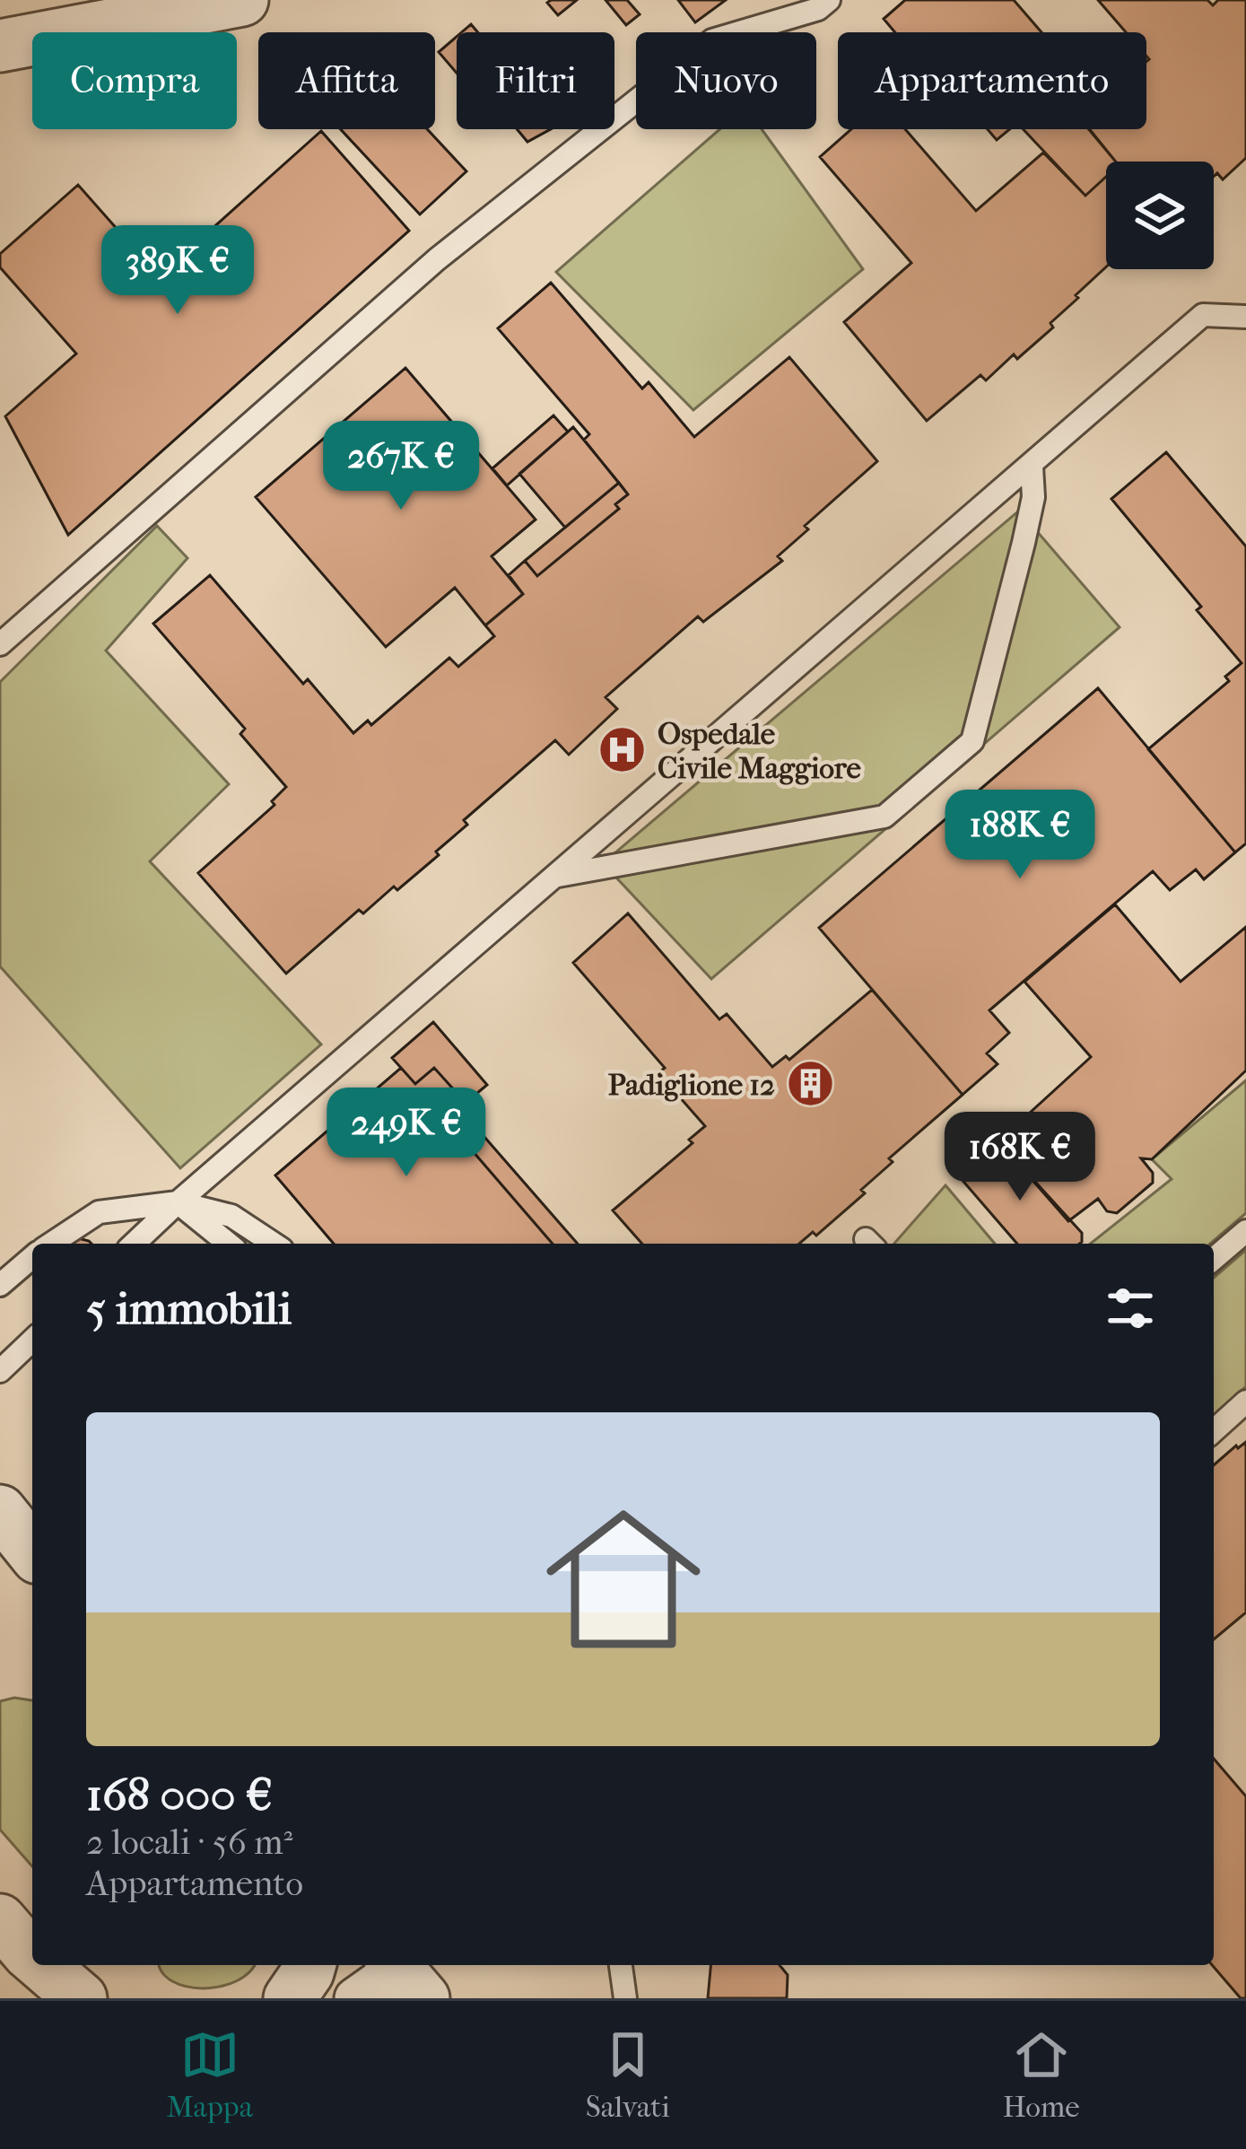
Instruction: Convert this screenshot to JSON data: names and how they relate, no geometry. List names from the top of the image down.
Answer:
{
  "places": {
    "hospital": ["Ospedale Civile Maggiore"],
    "building": ["Padiglione 12"]
  },
  "page": {
    "chip": [
      "Compra",
      "Affitta",
      "Filtri",
      "Nuovo",
      "Appartamento"
    ],
    "price": [
      "389K €",
      "267K €",
      "188K €",
      "249K €",
      "168K €"
    ],
    "heading": "5 immobili",
    "list": [
      {
        "name": "168 000 €",
        "note": "2 locali · 56 m² · Appartamento"
      }
    ],
    "tabs": ["Mappa", "Salvati", "Home"]
  }
}
